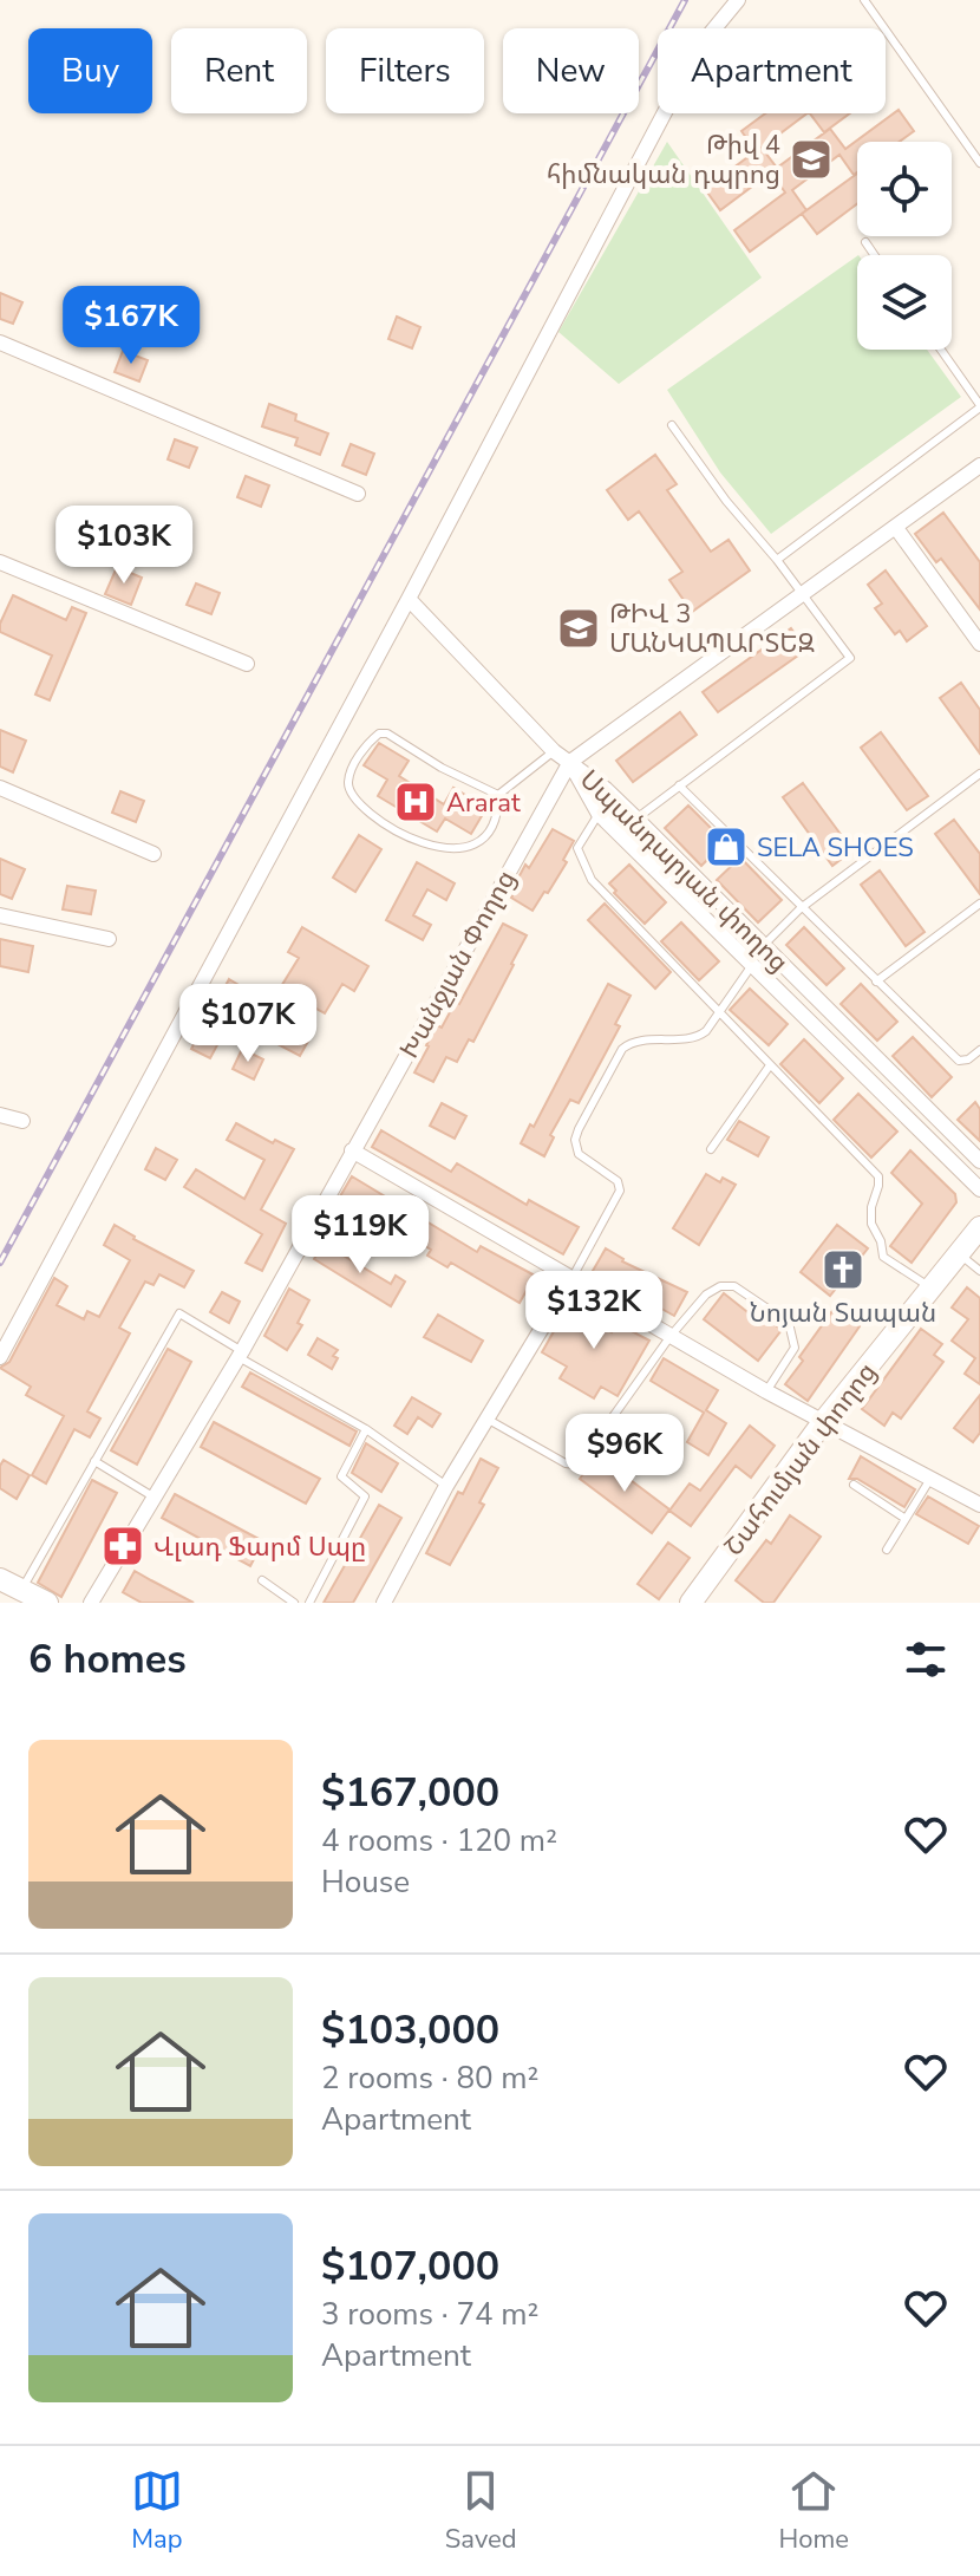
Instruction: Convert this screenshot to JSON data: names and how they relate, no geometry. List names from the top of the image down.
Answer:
{
  "streets": {
    "main road": ["Շահումյան փողոց"],
    "street": ["Սպանդարյան փողոց", "Խանջյան Փողոց"]
  },
  "crossings": [
    ["Սպանդարյան փողոց", "Խանջյան Փողոց"]
  ],
  "places": {
    "school or university": ["Թիվ 4 հիմնական դպրոց", "ԹԻՎ 3 ՄԱՆԿԱՊԱՐՏԵԶ"],
    "hospital": ["Ararat"],
    "shop": ["SELA SHOES"],
    "church": ["Նոյան Տապան"],
    "pharmacy": ["Վլադ Ֆարմ Սպը"]
  },
  "page": {
    "chip": [
      "Buy",
      "Rent",
      "Filters",
      "New",
      "Apartment"
    ],
    "price": [
      "$167K",
      "$103K",
      "$107K",
      "$119K",
      "$132K",
      "$96K"
    ],
    "heading": "6 homes",
    "list": [
      {
        "name": "$167,000",
        "note": "4 rooms · 120 m² · House"
      },
      {
        "name": "$103,000",
        "note": "2 rooms · 80 m² · Apartment"
      },
      {
        "name": "$107,000",
        "note": "3 rooms · 74 m² · Apartment"
      }
    ],
    "tabs": ["Map", "Saved", "Home"]
  }
}
